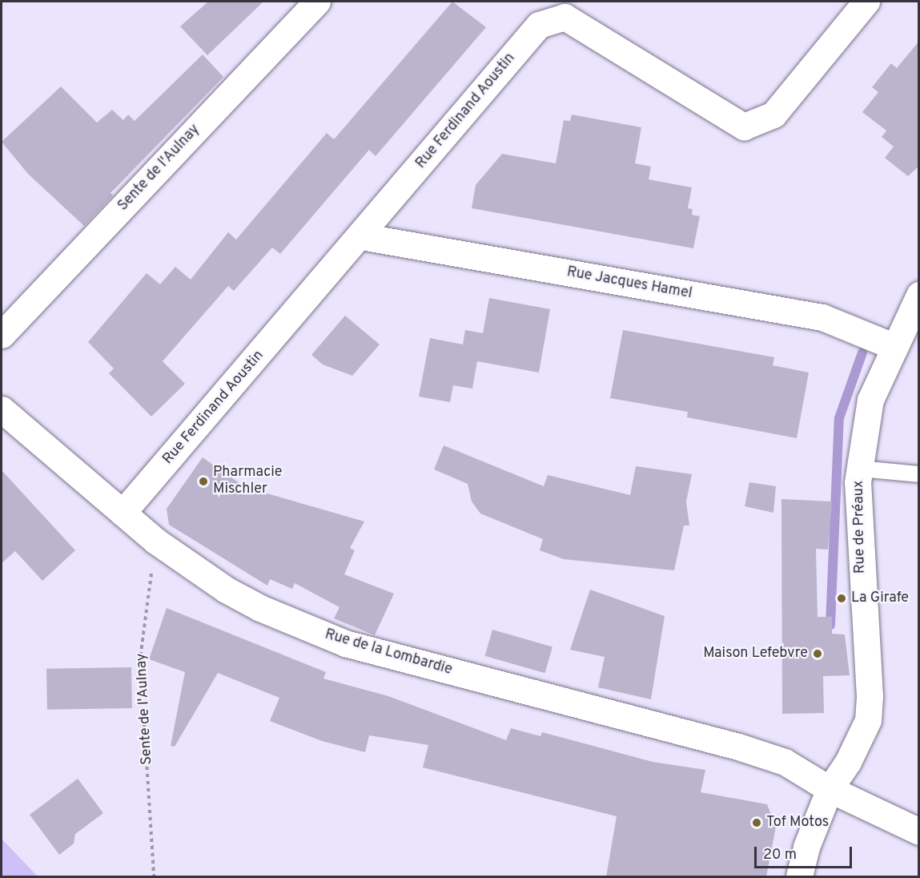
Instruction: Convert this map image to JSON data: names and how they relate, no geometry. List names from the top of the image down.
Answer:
{
  "streets": {
    "street": [
      "Rue Ferdinand Aoustin",
      "Sente de l'Aulnay",
      "Rue Jacques Hamel",
      "Rue de Préaux",
      "Rue de la Lombardie"
    ]
  },
  "crossings": [
    ["Rue Ferdinand Aoustin", "Rue Jacques Hamel"],
    ["Rue Ferdinand Aoustin", "Rue de la Lombardie"],
    ["Sente de l'Aulnay", "Rue de la Lombardie"],
    ["Rue Jacques Hamel", "Rue de Préaux"],
    ["Rue de Préaux", "Rue de la Lombardie"]
  ],
  "places": [
    "Pharmacie Mischler",
    "La Girafe",
    "Maison Lefebvre",
    "Tof Motos"
  ],
  "scale_bar": "20 m"
}
